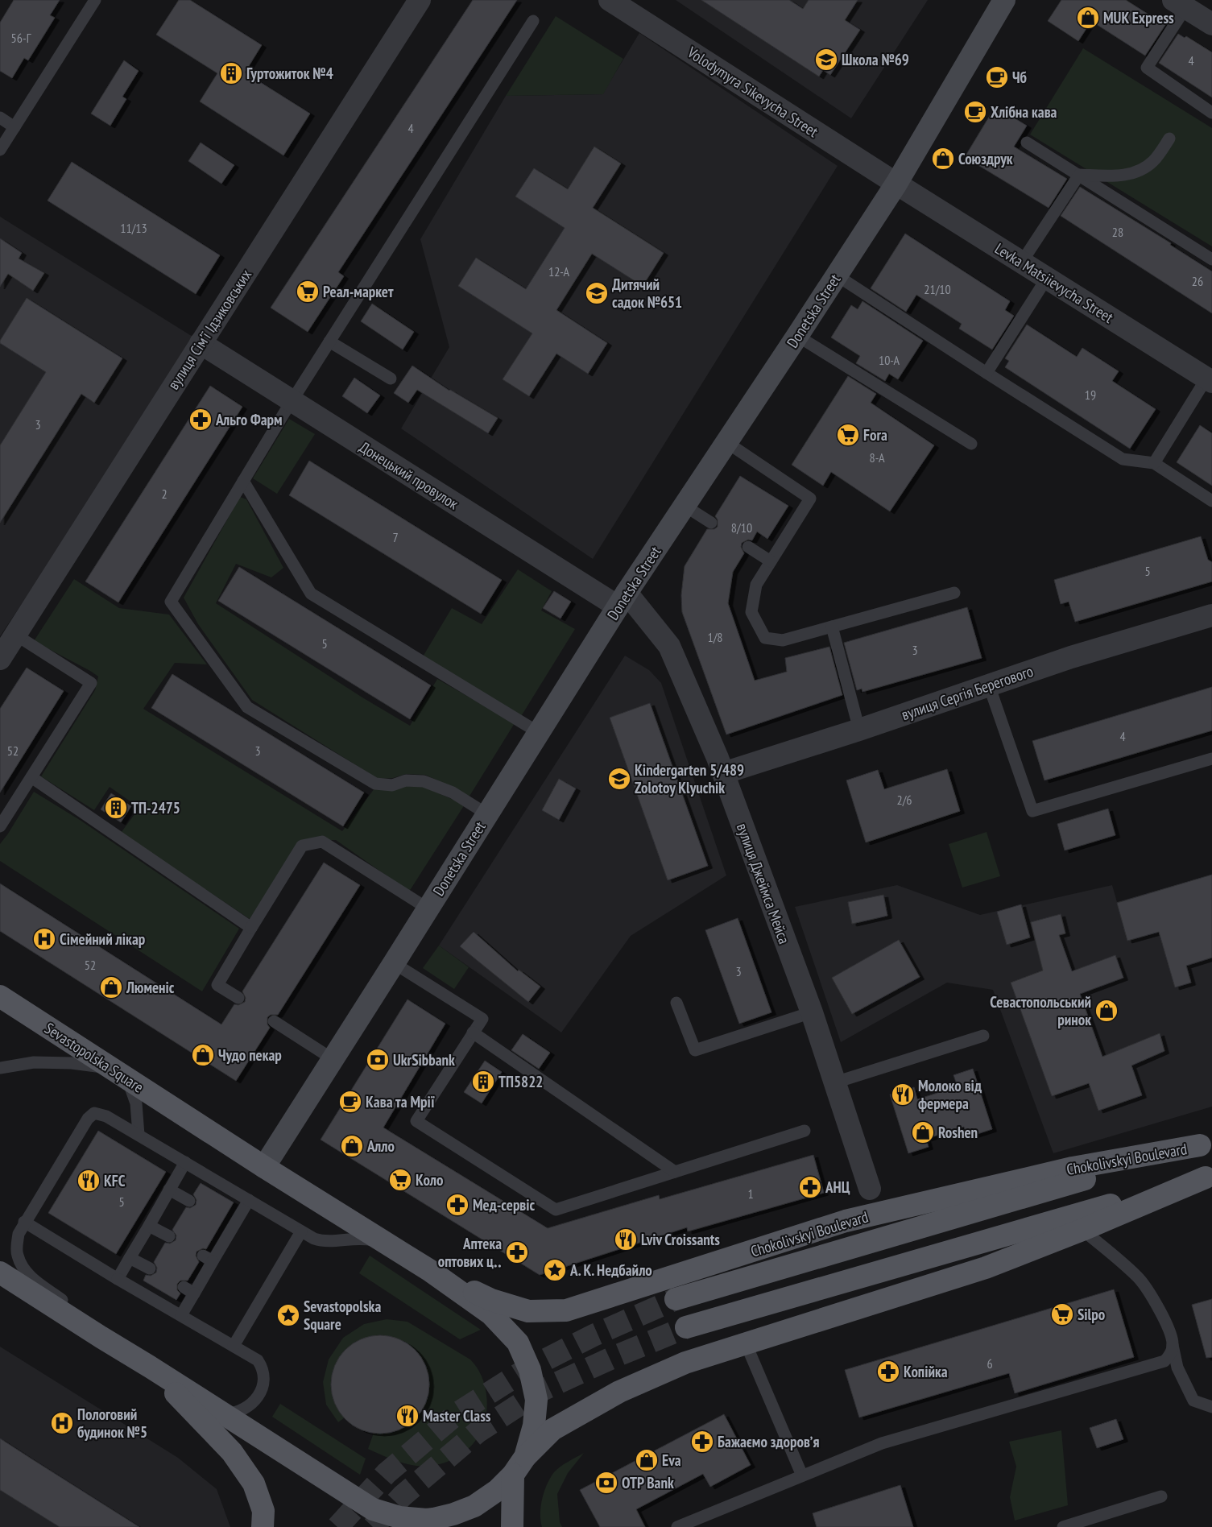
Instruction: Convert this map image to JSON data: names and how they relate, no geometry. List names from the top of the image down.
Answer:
{
  "streets": {
    "main road": ["Sevastopolska Square", "Chokolivskyi Boulevard"],
    "street": [
      "Volodymyra Sikevycha Street",
      "Levka Matsiievycha Street",
      "Donetska Street",
      "вулиця Сімʼї Ідзиковських",
      "Донецький провулок",
      "вулиця Сергія Берегового",
      "вулиця Джеймса Мейса"
    ]
  },
  "crossings": [
    ["Volodymyra Sikevycha Street", "Levka Matsiievycha Street"],
    ["Volodymyra Sikevycha Street", "Donetska Street"],
    ["Levka Matsiievycha Street", "Donetska Street"],
    ["Donetska Street", "Донецький провулок"],
    ["Donetska Street", "вулиця Джеймса Мейса"],
    ["Donetska Street", "Sevastopolska Square"],
    ["вулиця Сімʼї Ідзиковських", "Донецький провулок"],
    ["Донецький провулок", "вулиця Джеймса Мейса"],
    ["вулиця Сергія Берегового", "вулиця Джеймса Мейса"],
    ["Sevastopolska Square", "Chokolivskyi Boulevard"]
  ],
  "places": {
    "shop": [
      "MUK Express",
      "Союздрук",
      "Люменіс",
      "Севастопольський ринок",
      "Чудо пекар",
      "Roshen",
      "Алло",
      "Eva"
    ],
    "school or university": ["Школа №69", "Дитячий садок №651", "Kindergarten 5/489 Zolotoy Klyuchik"],
    "building": ["Гуртожиток №4", "ТП-2475", "ТП5822"],
    "cafe": ["Чб", "Хлібна кава", "Кава та Мрії"],
    "supermarket": [
      "Реал-маркет",
      "Fora",
      "Коло",
      "Silpo"
    ],
    "pharmacy": [
      "Альго Фарм",
      "АНЦ",
      "Мед-сервіс",
      "Аптека оптових ц‥",
      "Копійка",
      "Бажаємо здоровʼя"
    ],
    "hospital": ["Сімейний лікар", "Пологовий будинок №5"],
    "bank": ["UkrSibbank", "OTP Bank"],
    "restaurant": [
      "Молоко від фермера",
      "KFC",
      "Lviv Croissants",
      "Master Class"
    ],
    "place": ["А. К. Недбайло", "Sevastopolska Square"]
  },
  "house_numbers": [
    "56-Г",
    "4",
    "4",
    "11/13",
    "28",
    "12-А",
    "26",
    "21/10",
    "10-А",
    "19",
    "3",
    "8-А",
    "2",
    "8/10",
    "7",
    "5",
    "1/8",
    "5",
    "3",
    "4",
    "52",
    "3",
    "2/6",
    "52",
    "3",
    "1",
    "5",
    "6"
  ]
}
